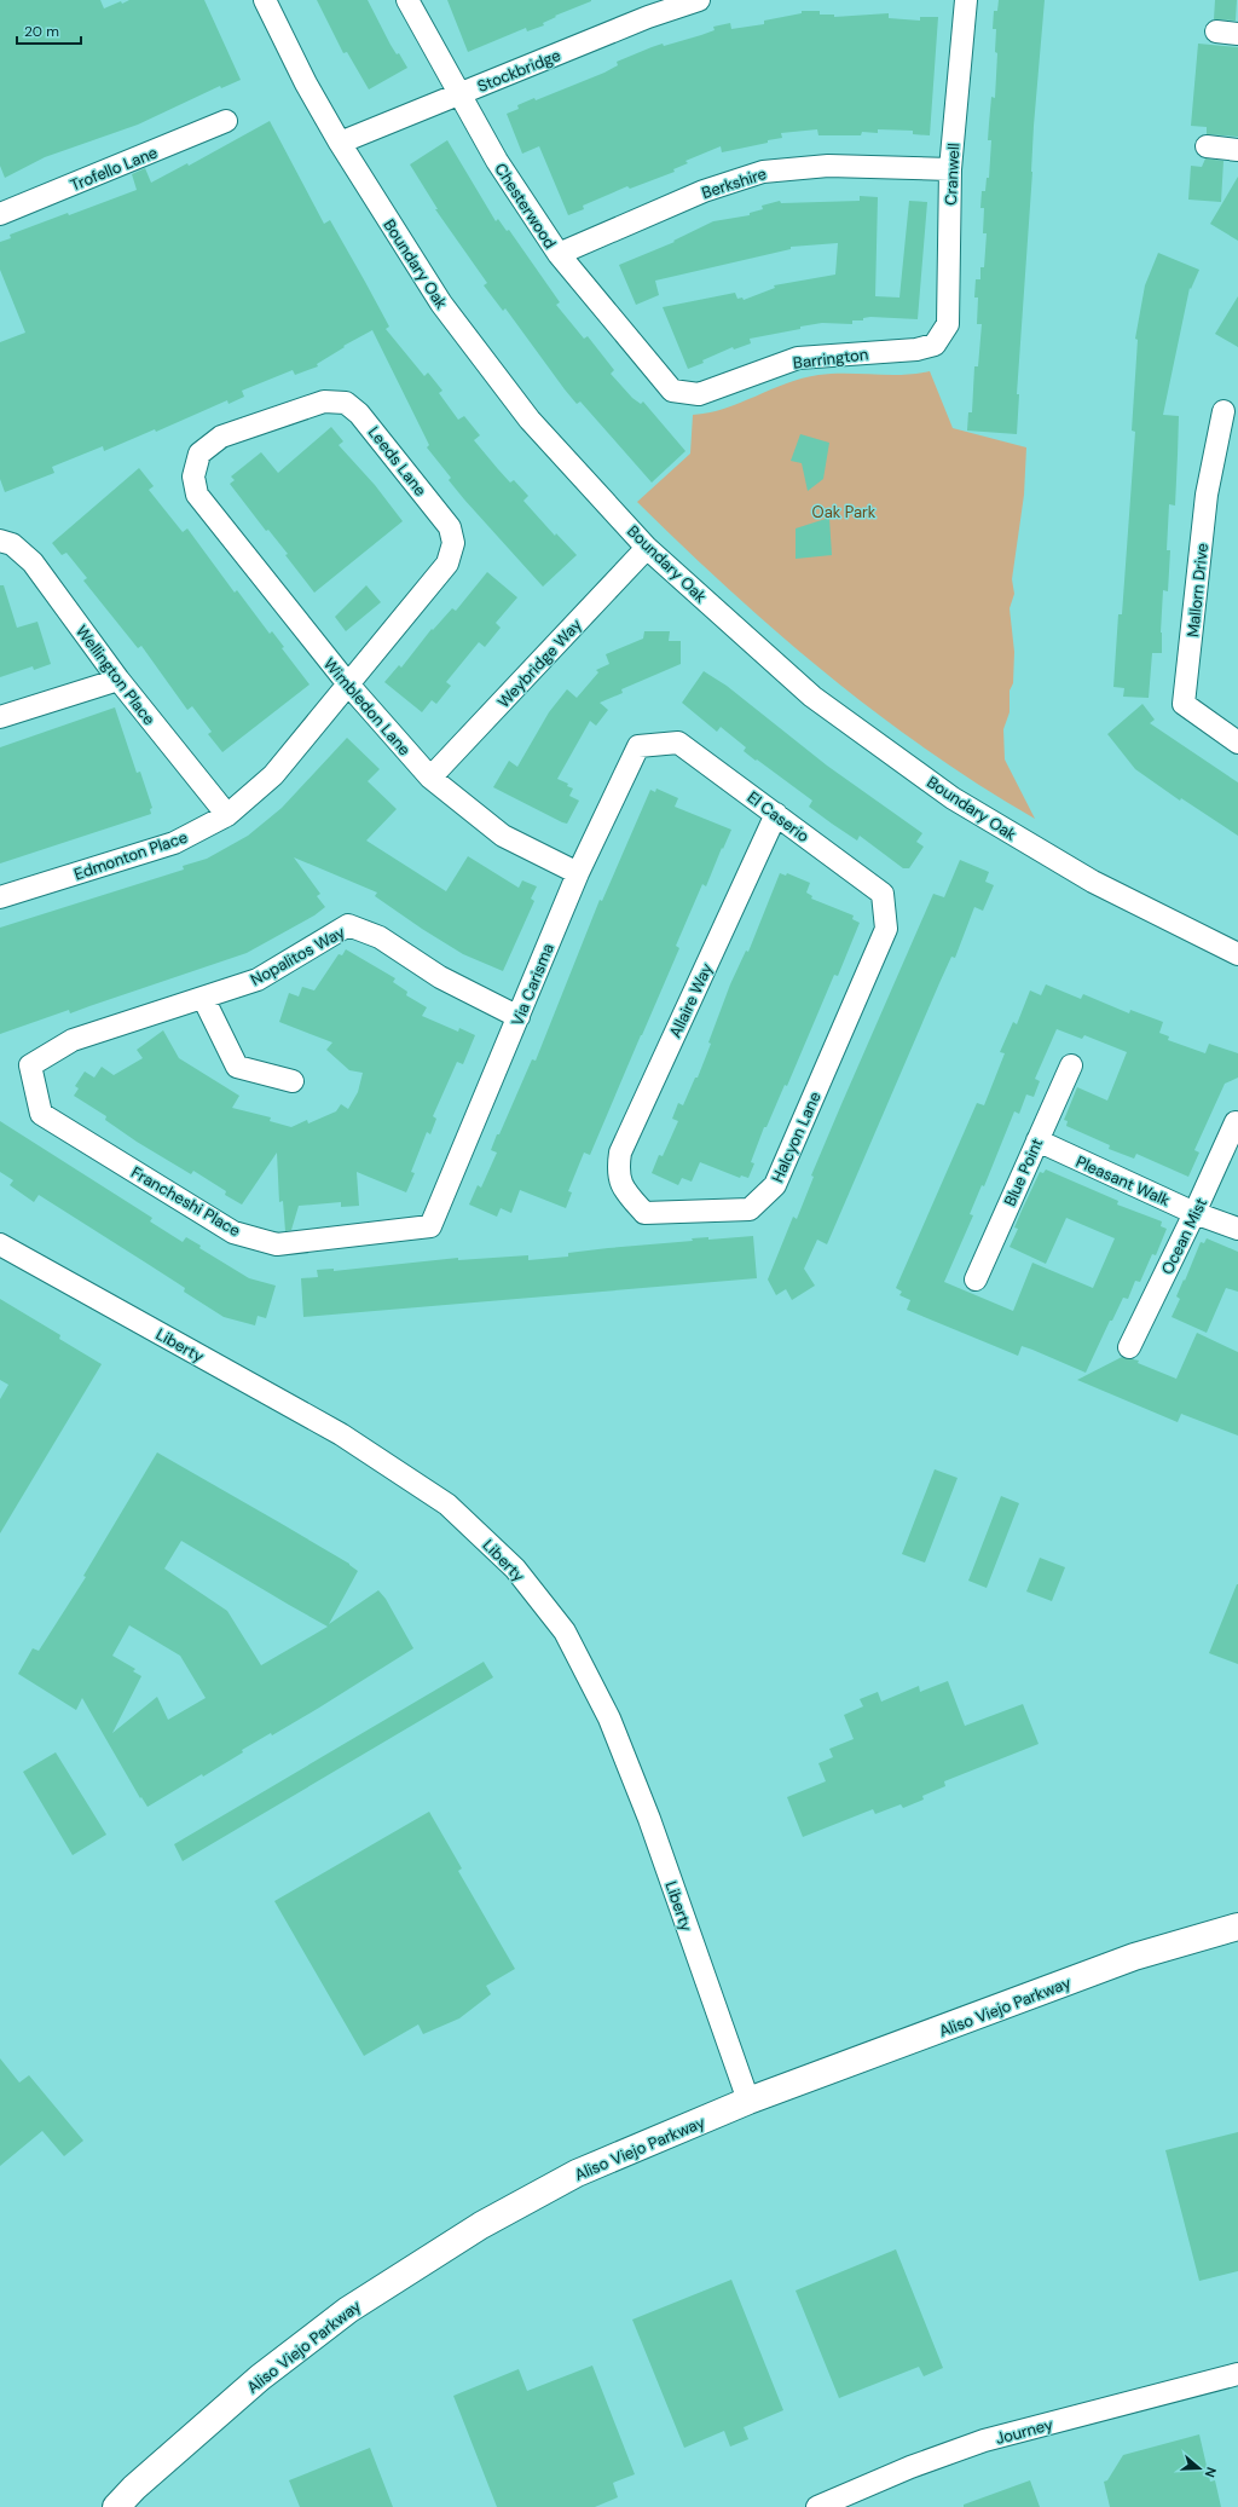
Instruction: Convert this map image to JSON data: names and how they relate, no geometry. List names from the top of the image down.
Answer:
{
  "streets": {
    "main road": ["Aliso Viejo Parkway"],
    "street": [
      "Stockbridge",
      "Trofello Lane",
      "Cranwell",
      "Berkshire",
      "Chesterwood",
      "Boundary Oak",
      "Barrington",
      "Leeds Lane",
      "Mallorn Drive",
      "Weybridge Way",
      "Wellington Place",
      "Wimbledon Lane",
      "El Caserio",
      "Edmonton Place",
      "Nopalitos Way",
      "Via Carisma",
      "Allaire Way",
      "Halcyon Lane",
      "Blue Point",
      "Pleasant Walk",
      "Francheshi Place",
      "Ocean Mist",
      "Liberty",
      "Journey"
    ]
  },
  "crossings": [
    ["Stockbridge", "Chesterwood"],
    ["Stockbridge", "Boundary Oak"],
    ["Cranwell", "Berkshire"],
    ["Cranwell", "Barrington"],
    ["Berkshire", "Chesterwood"],
    ["Chesterwood", "Barrington"],
    ["Boundary Oak", "Weybridge Way"],
    ["Leeds Lane", "Wimbledon Lane"],
    ["Leeds Lane", "Edmonton Place"],
    ["Weybridge Way", "Wimbledon Lane"],
    ["Wellington Place", "Edmonton Place"],
    ["Wimbledon Lane", "Edmonton Place"],
    ["Wimbledon Lane", "Via Carisma"],
    ["El Caserio", "Via Carisma"],
    ["El Caserio", "Allaire Way"],
    ["El Caserio", "Halcyon Lane"],
    ["Nopalitos Way", "Via Carisma"],
    ["Nopalitos Way", "Francheshi Place"],
    ["Via Carisma", "Francheshi Place"],
    ["Allaire Way", "Halcyon Lane"],
    ["Blue Point", "Pleasant Walk"],
    ["Pleasant Walk", "Ocean Mist"],
    ["Liberty", "Aliso Viejo Parkway"]
  ],
  "parks": ["Oak Park"],
  "scale_bar": "20 m",
  "north": "right"
}
